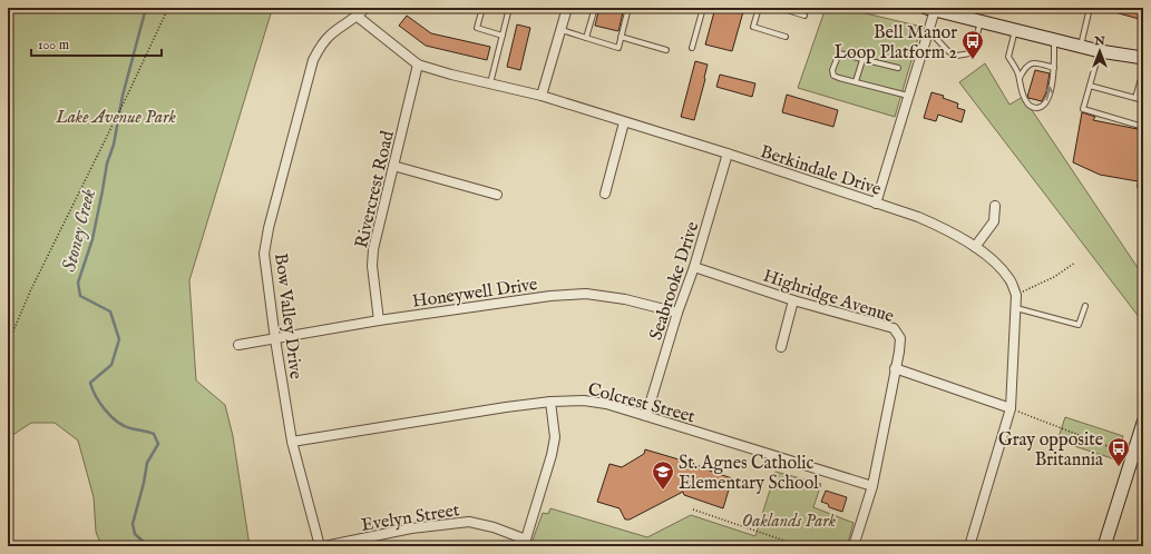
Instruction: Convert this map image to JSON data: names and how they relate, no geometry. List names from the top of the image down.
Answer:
{
  "streets": {
    "street": [
      "Berkindale Drive",
      "Rivercrest Road",
      "Seabrooke Drive",
      "Honeywell Drive",
      "Highridge Avenue",
      "Bow Valley Drive",
      "Colcrest Street",
      "Evelyn Street"
    ]
  },
  "crossings": [
    ["Berkindale Drive", "Rivercrest Road"],
    ["Berkindale Drive", "Seabrooke Drive"],
    ["Berkindale Drive", "Bow Valley Drive"],
    ["Rivercrest Road", "Honeywell Drive"],
    ["Seabrooke Drive", "Honeywell Drive"],
    ["Seabrooke Drive", "Highridge Avenue"],
    ["Seabrooke Drive", "Colcrest Street"],
    ["Honeywell Drive", "Bow Valley Drive"],
    ["Highridge Avenue", "Colcrest Street"],
    ["Bow Valley Drive", "Colcrest Street"]
  ],
  "water": ["Stoney Creek"],
  "parks": ["Lake Avenue Park", "Oaklands Park"],
  "places": {
    "bus stop": ["Bell Manor Loop Platform 2", "Gray opposite Britannia"],
    "school or university": ["St. Agnes Catholic Elementary School"]
  },
  "scale_bar": "100 m",
  "north": "top"
}
